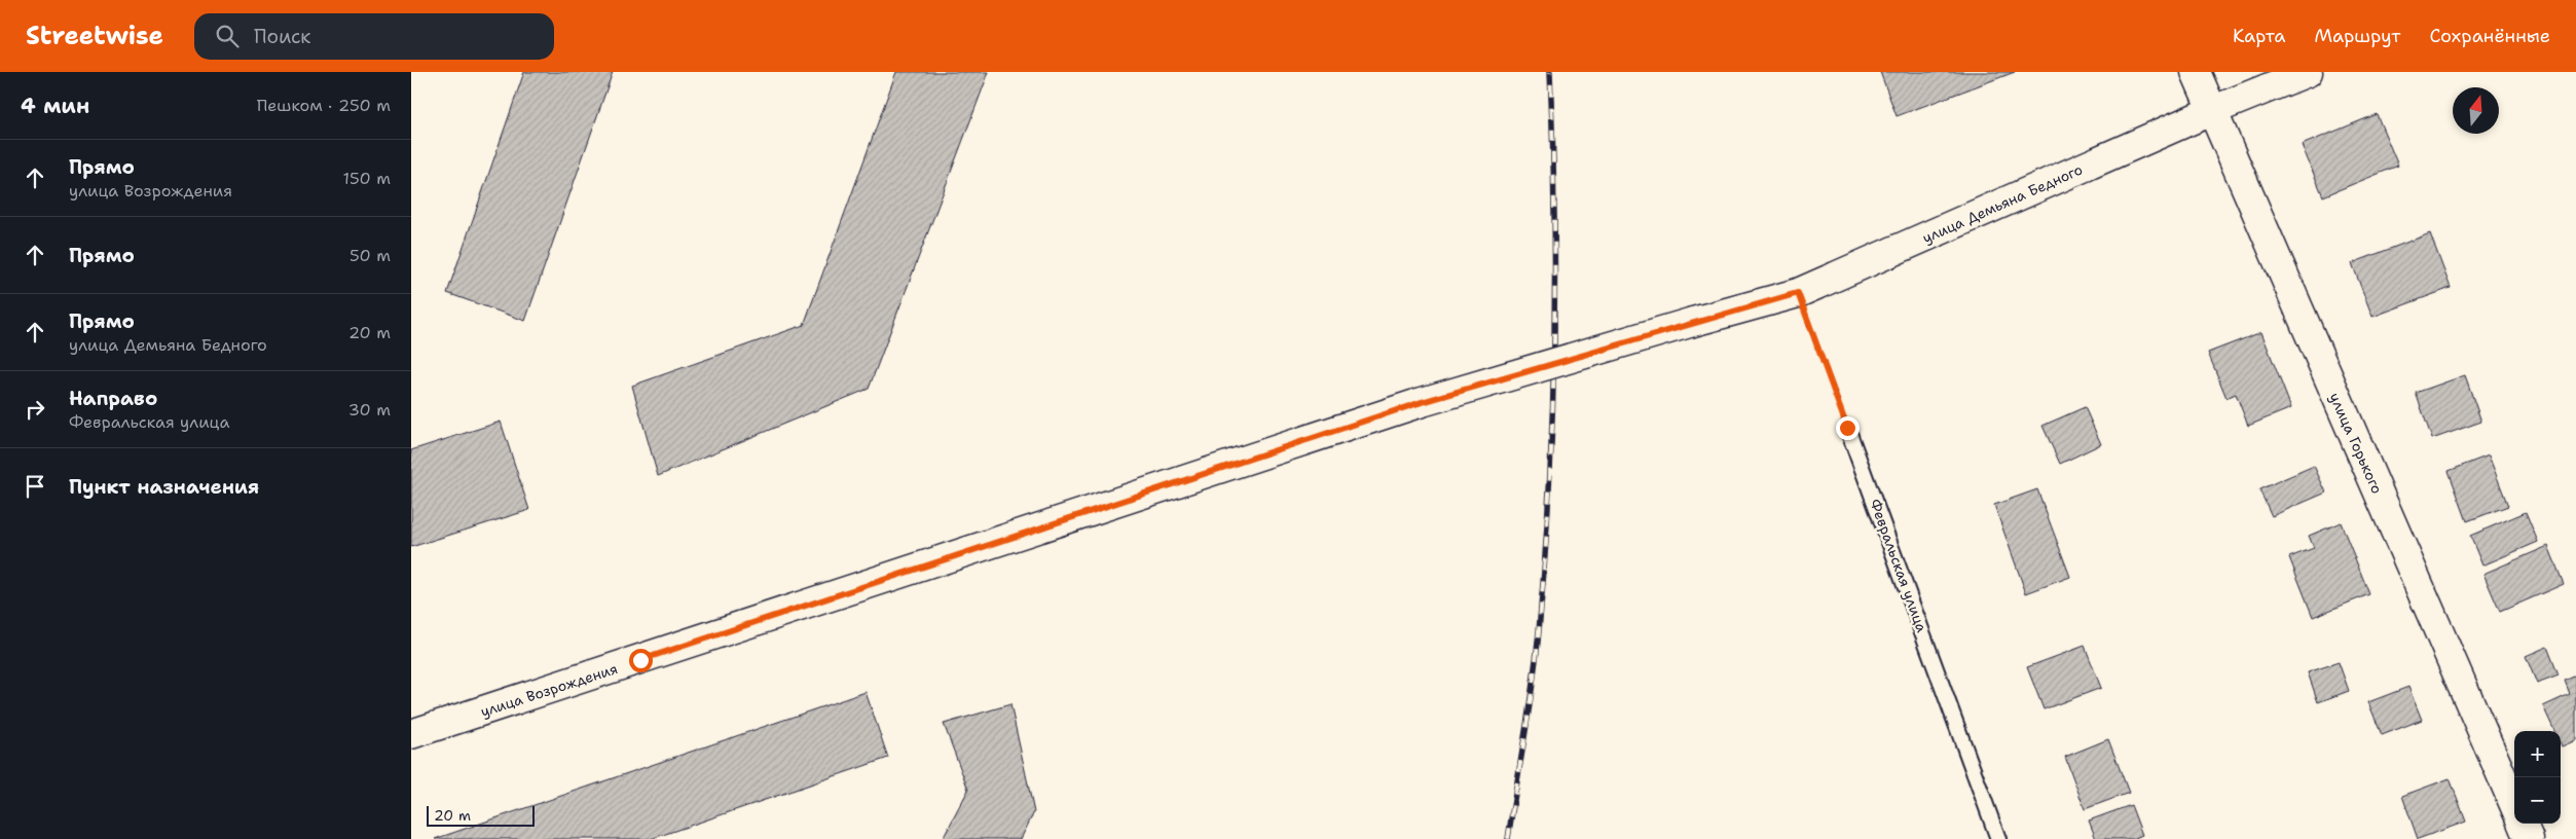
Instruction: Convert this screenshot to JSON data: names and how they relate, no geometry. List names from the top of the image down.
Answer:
{
  "streets": {
    "main road": ["улица Демьяна Бедного", "улица Горького", "улица Возрождения"],
    "lane": ["Февральская улица"]
  },
  "crossings": [
    ["улица Демьяна Бедного", "улица Горького"],
    ["улица Демьяна Бедного", "улица Возрождения"]
  ],
  "scale_bar": "20 m",
  "north": "top",
  "page": {
    "header": "Streetwise",
    "search": "Поиск",
    "nav": ["Карта", "Маршрут", "Сохранённые"],
    "heading": ["4 мин", "Пешком · 250 m"],
    "list": [
      ["Прямо", "улица Возрождения", "150 m"],
      ["Прямо", "50 m"],
      ["Прямо", "улица Демьяна Бедного", "20 m"],
      ["Направо", "Февральская улица", "30 m"],
      "Пункт назначения"
    ],
    "map_buttons": ["+", "−"],
    "scale": "20 m"
  }
}
